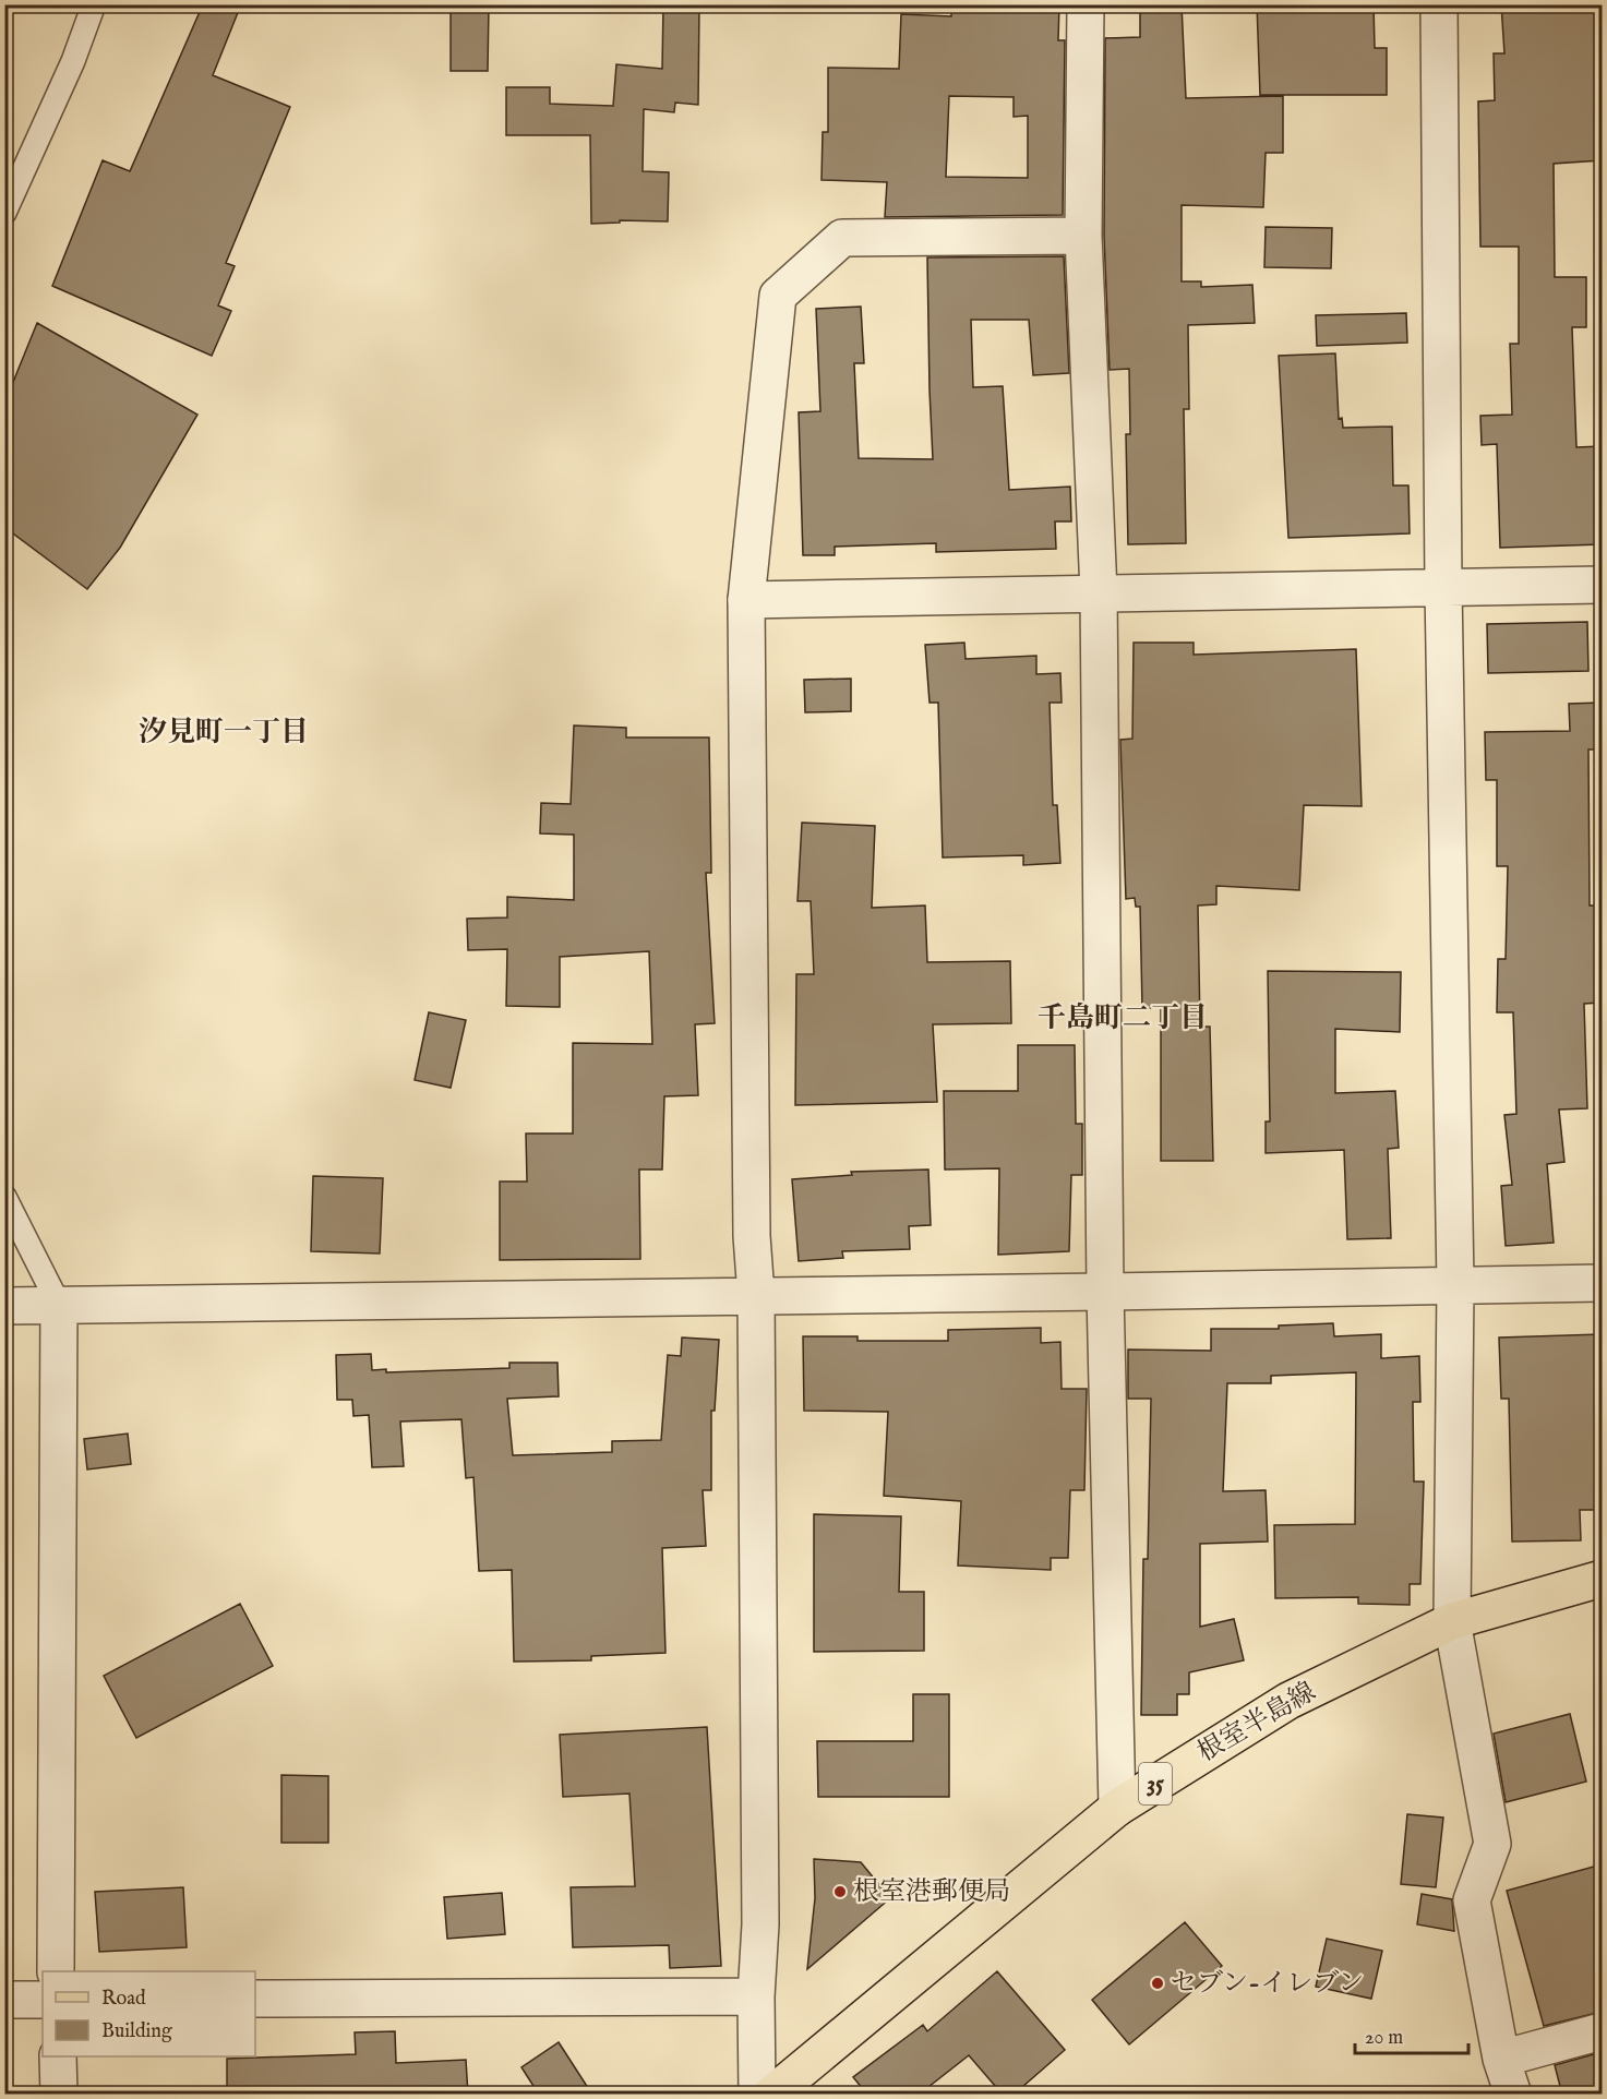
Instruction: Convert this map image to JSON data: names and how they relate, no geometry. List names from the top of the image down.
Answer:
{
  "streets": {
    "main road": ["根室半島線", "35"]
  },
  "districts": ["汐見町一丁目", "千島町二丁目"],
  "places": ["根室港郵便局", "セブン-イレブン"],
  "legend": ["Road", "Building"],
  "scale_bar": "20 m"
}
